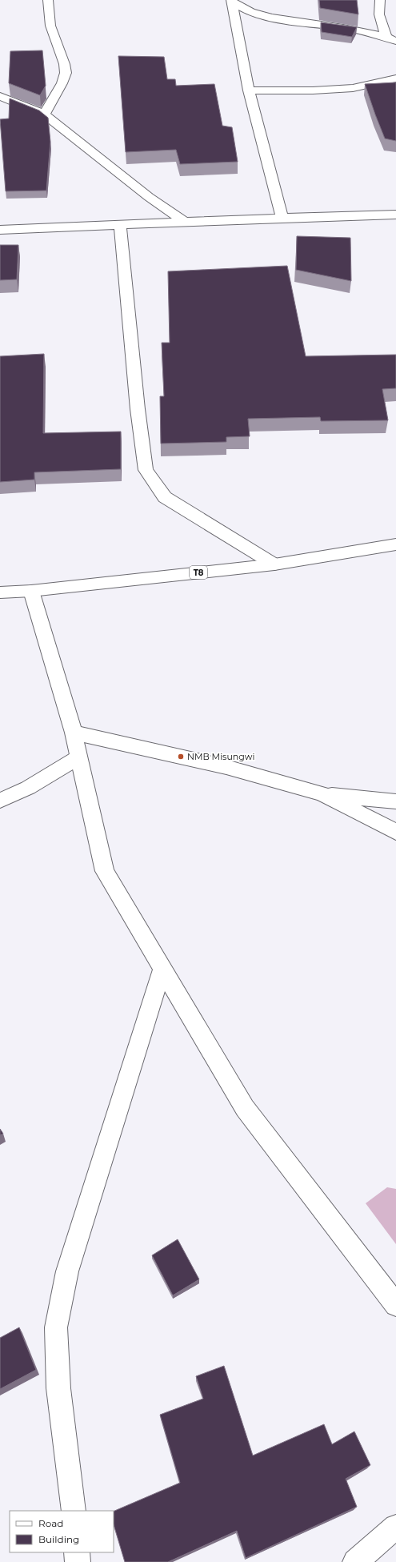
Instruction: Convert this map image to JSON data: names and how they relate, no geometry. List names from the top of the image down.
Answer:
{
  "streets": {
    "main road": ["T8"]
  },
  "places": ["NMB Misungwi"],
  "legend": ["Road", "Building"]
}
